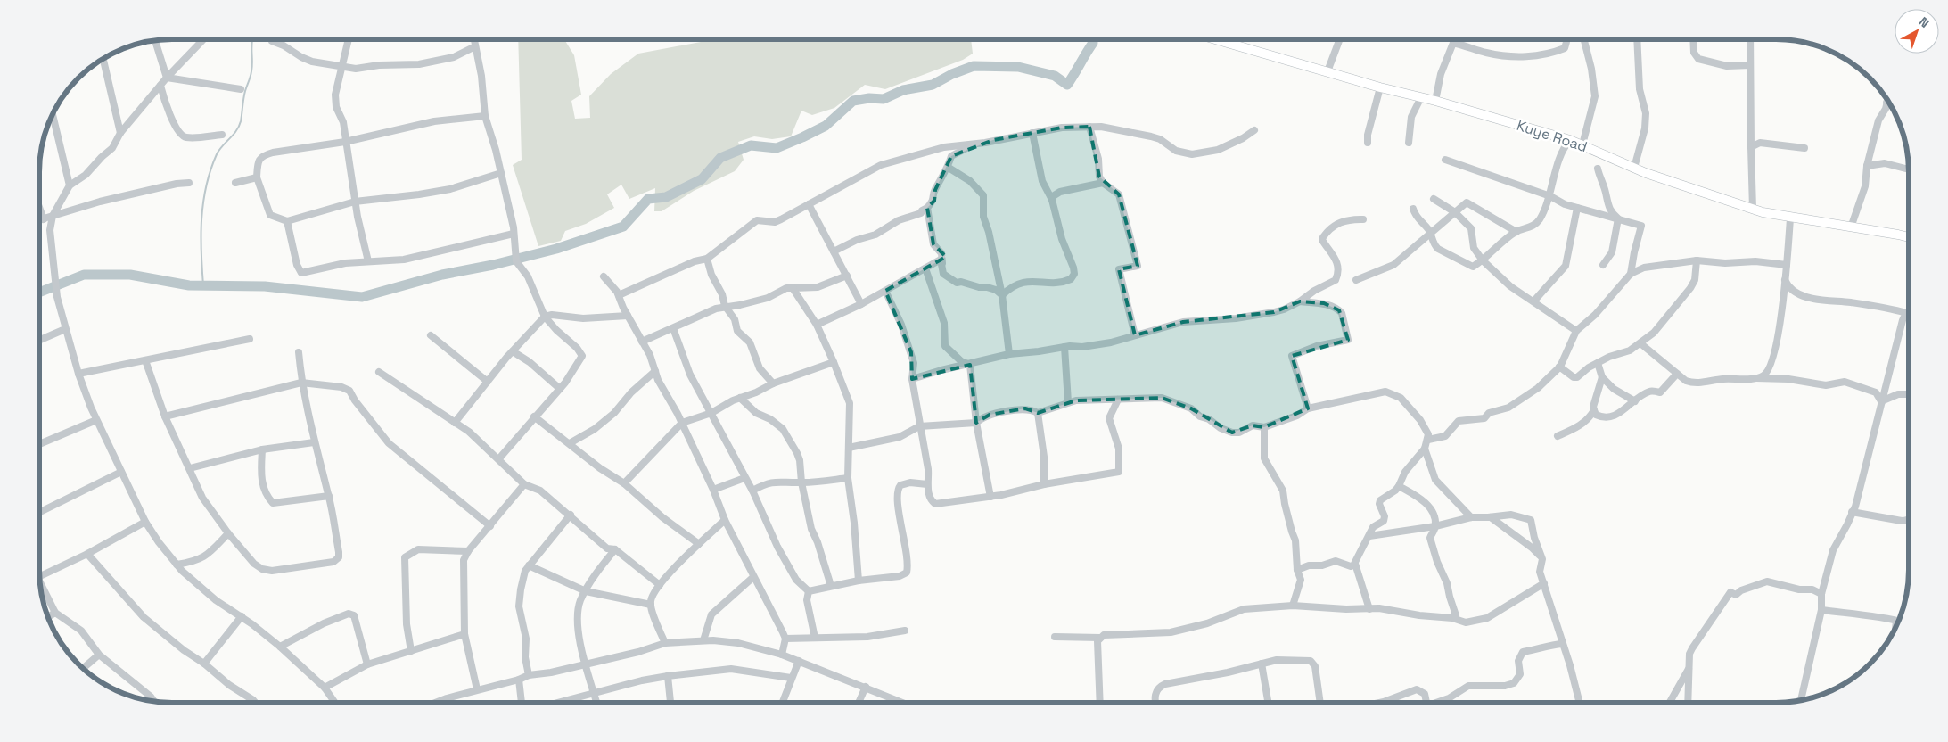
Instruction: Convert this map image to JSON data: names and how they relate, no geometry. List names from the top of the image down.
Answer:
{
  "streets": {
    "street": ["Kuye Road"]
  },
  "north": "top right"
}
